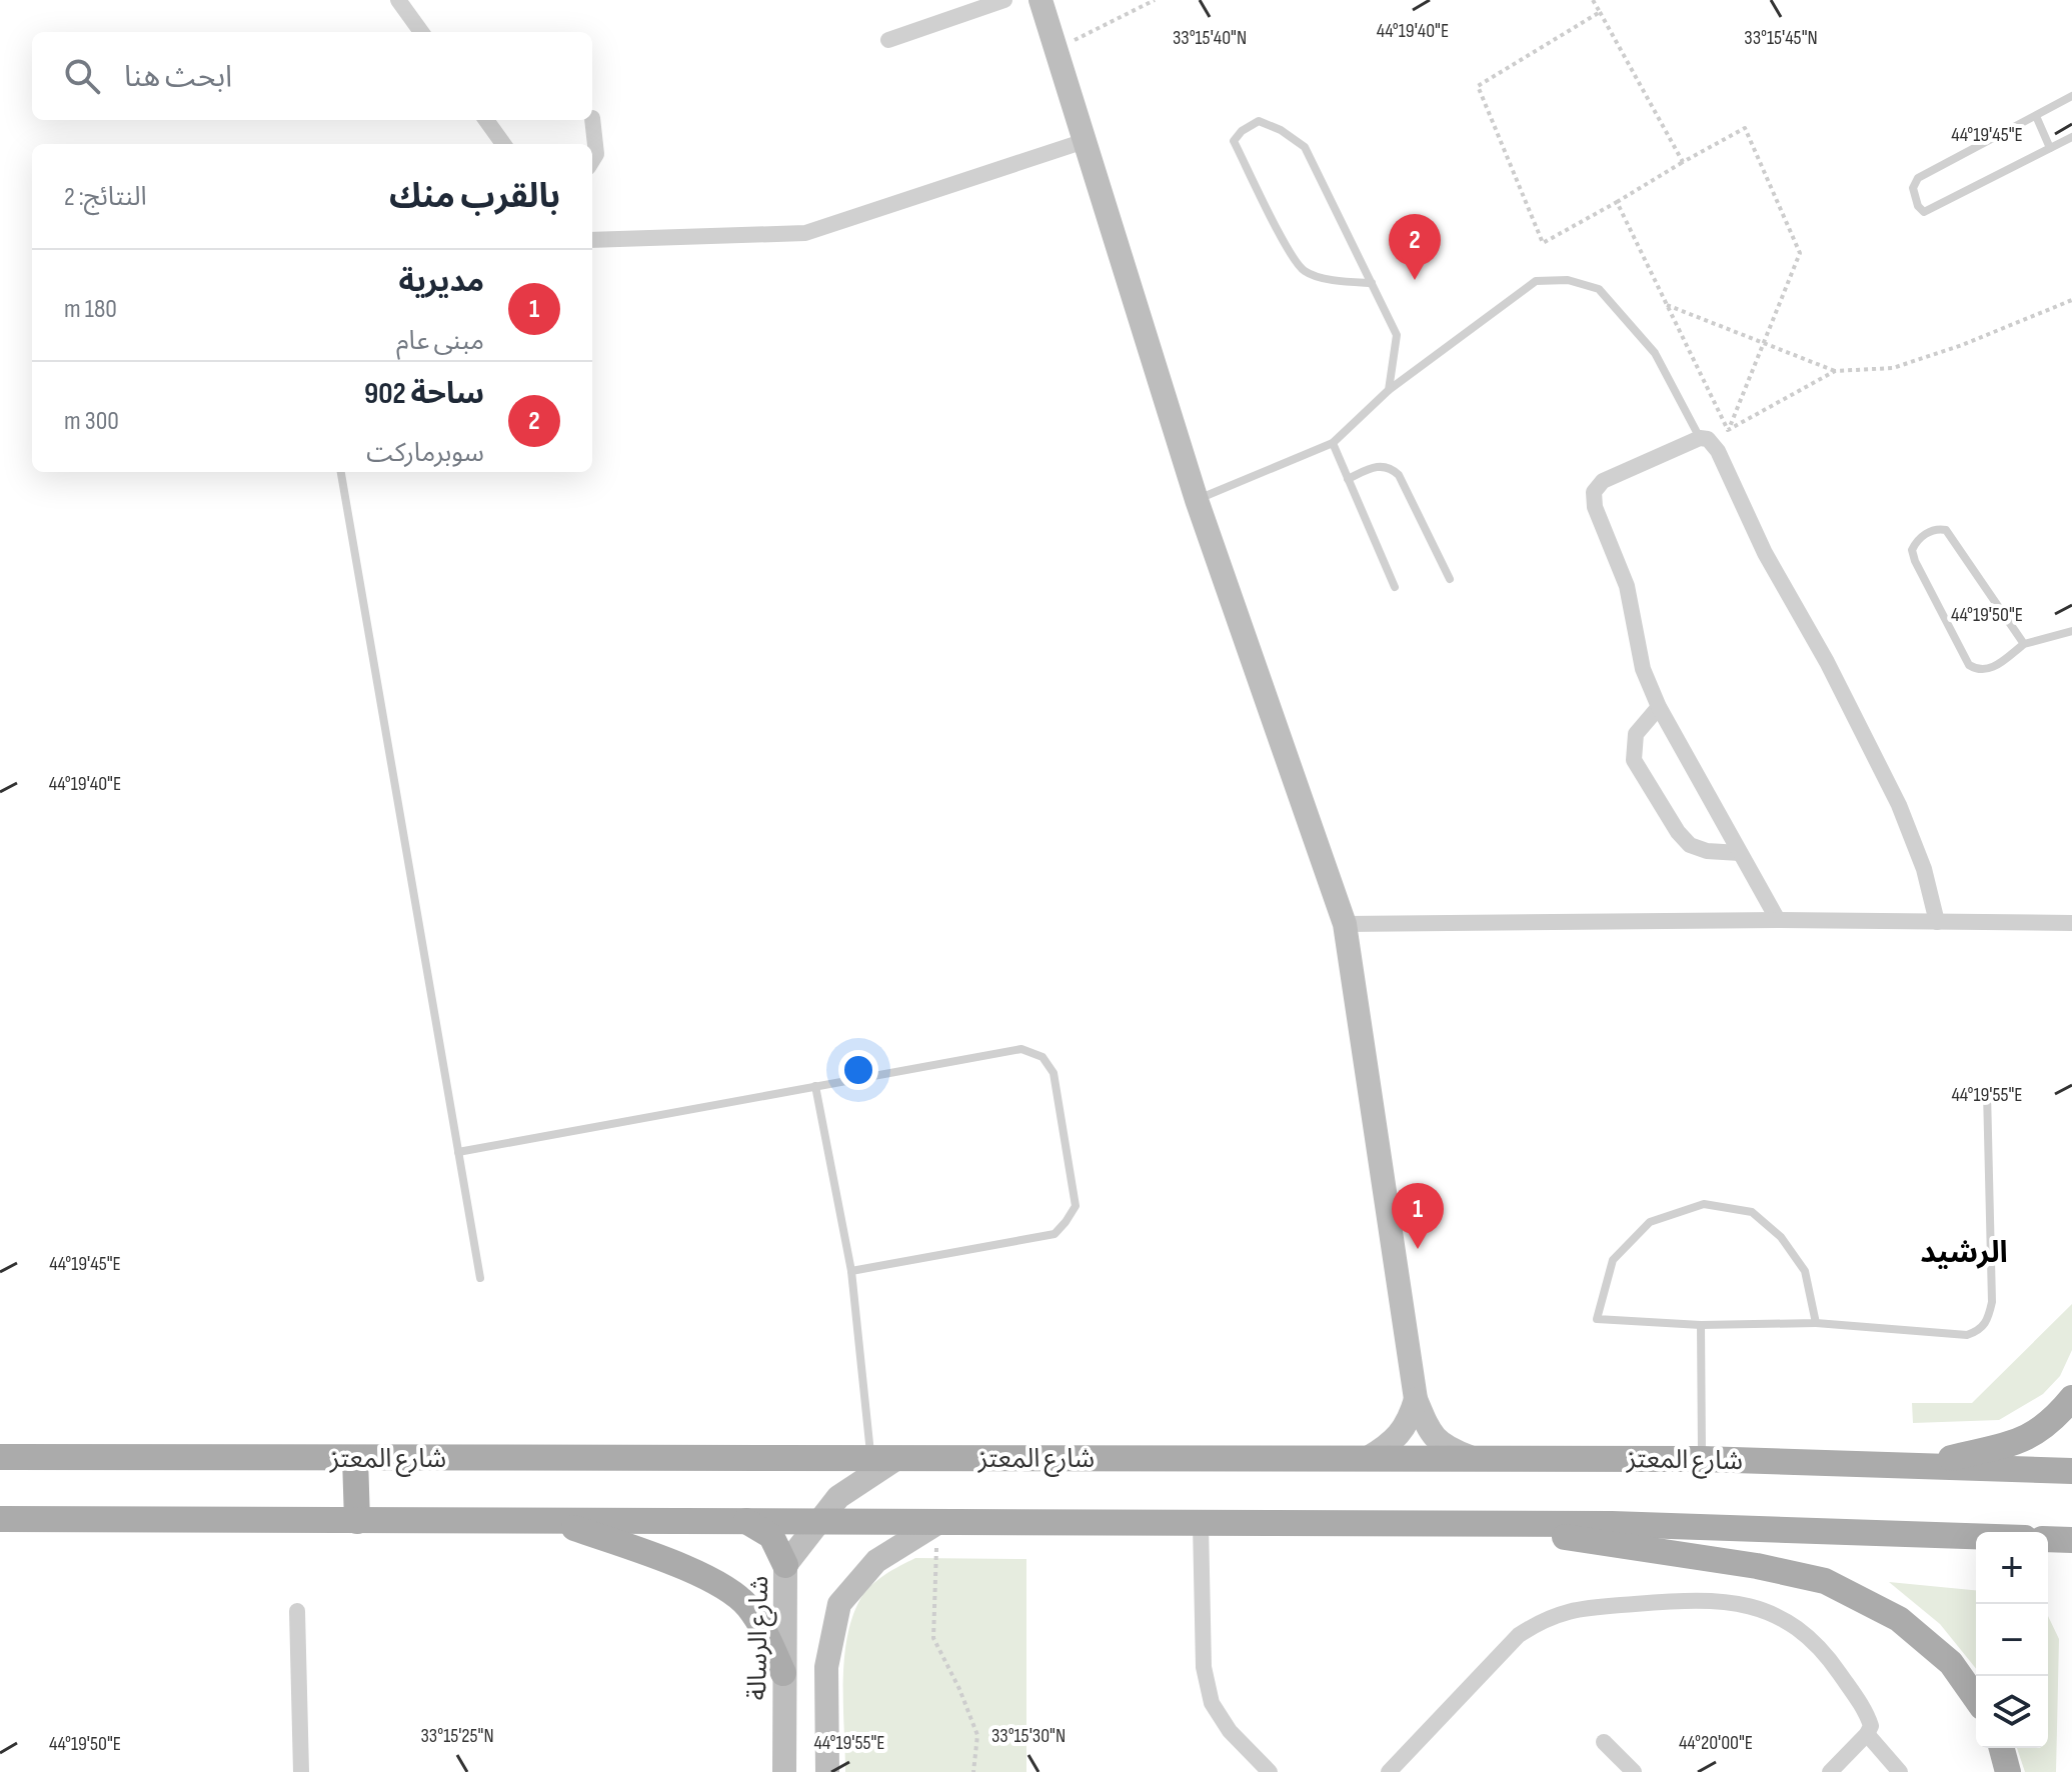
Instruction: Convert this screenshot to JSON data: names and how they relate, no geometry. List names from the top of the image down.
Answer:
{
  "streets": {
    "main road": ["شارع المعتز"],
    "street": ["شارع الرسالة"]
  },
  "crossings": [
    ["شارع المعتز", "شارع الرسالة"]
  ],
  "districts": ["الرشيد"],
  "page": {
    "search": "ابحث هنا",
    "heading": ["بالقرب منك", "النتائج: 2"],
    "pins": ["2", "1"],
    "list": [
      {
        "mark": "1",
        "name": "مديرية",
        "note": "مبنى عام",
        "value": "180 m"
      },
      {
        "mark": "2",
        "name": "ساحة 902",
        "note": "سوبرماركت",
        "value": "300 m"
      }
    ],
    "map_buttons": ["+", "−"]
  },
  "coordinates": [
    "44°19'40\"E",
    "33°15'40\"N",
    "33°15'45\"N",
    "44°19'45\"E",
    "44°19'50\"E",
    "44°19'55\"E",
    "33°15'25\"N",
    "33°15'30\"N",
    "44°20'00\"E"
  ]
}
